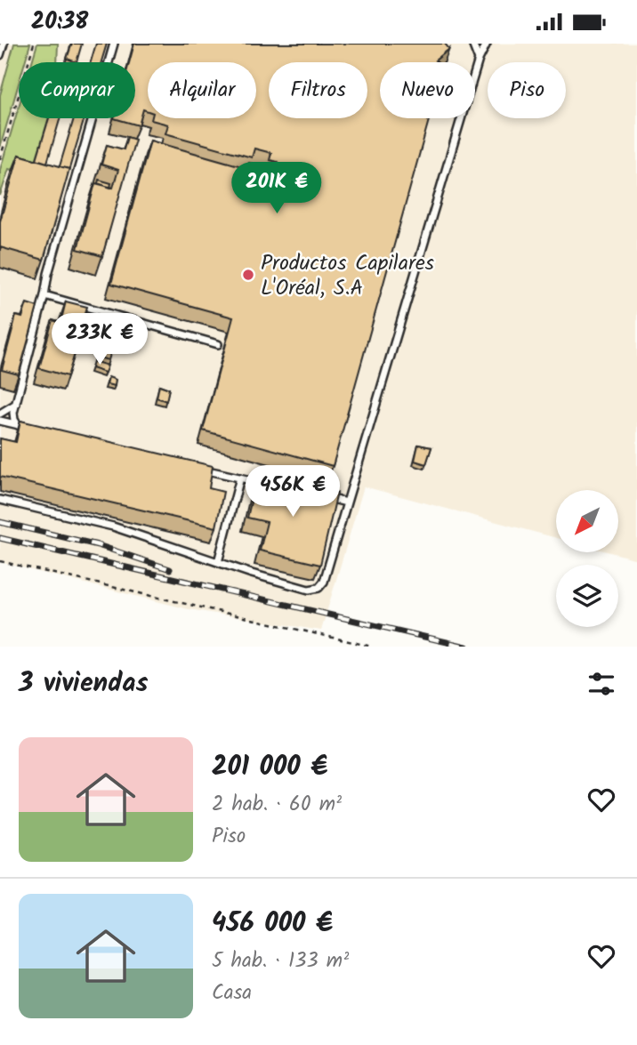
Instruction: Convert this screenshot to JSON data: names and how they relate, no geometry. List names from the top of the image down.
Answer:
{
  "places": ["Productos Capilares L'Oréal, S.A"],
  "north": "bottom left",
  "page": {
    "status": "20:38",
    "chip": [
      "Comprar",
      "Alquilar",
      "Filtros",
      "Nuevo",
      "Piso"
    ],
    "price": ["201K €", "233K €", "456K €"],
    "heading": "3 viviendas",
    "list": [
      {
        "name": "201 000 €",
        "note": "2 hab. · 60 m² · Piso"
      },
      {
        "name": "456 000 €",
        "note": "5 hab. · 133 m² · Casa"
      }
    ]
  }
}
